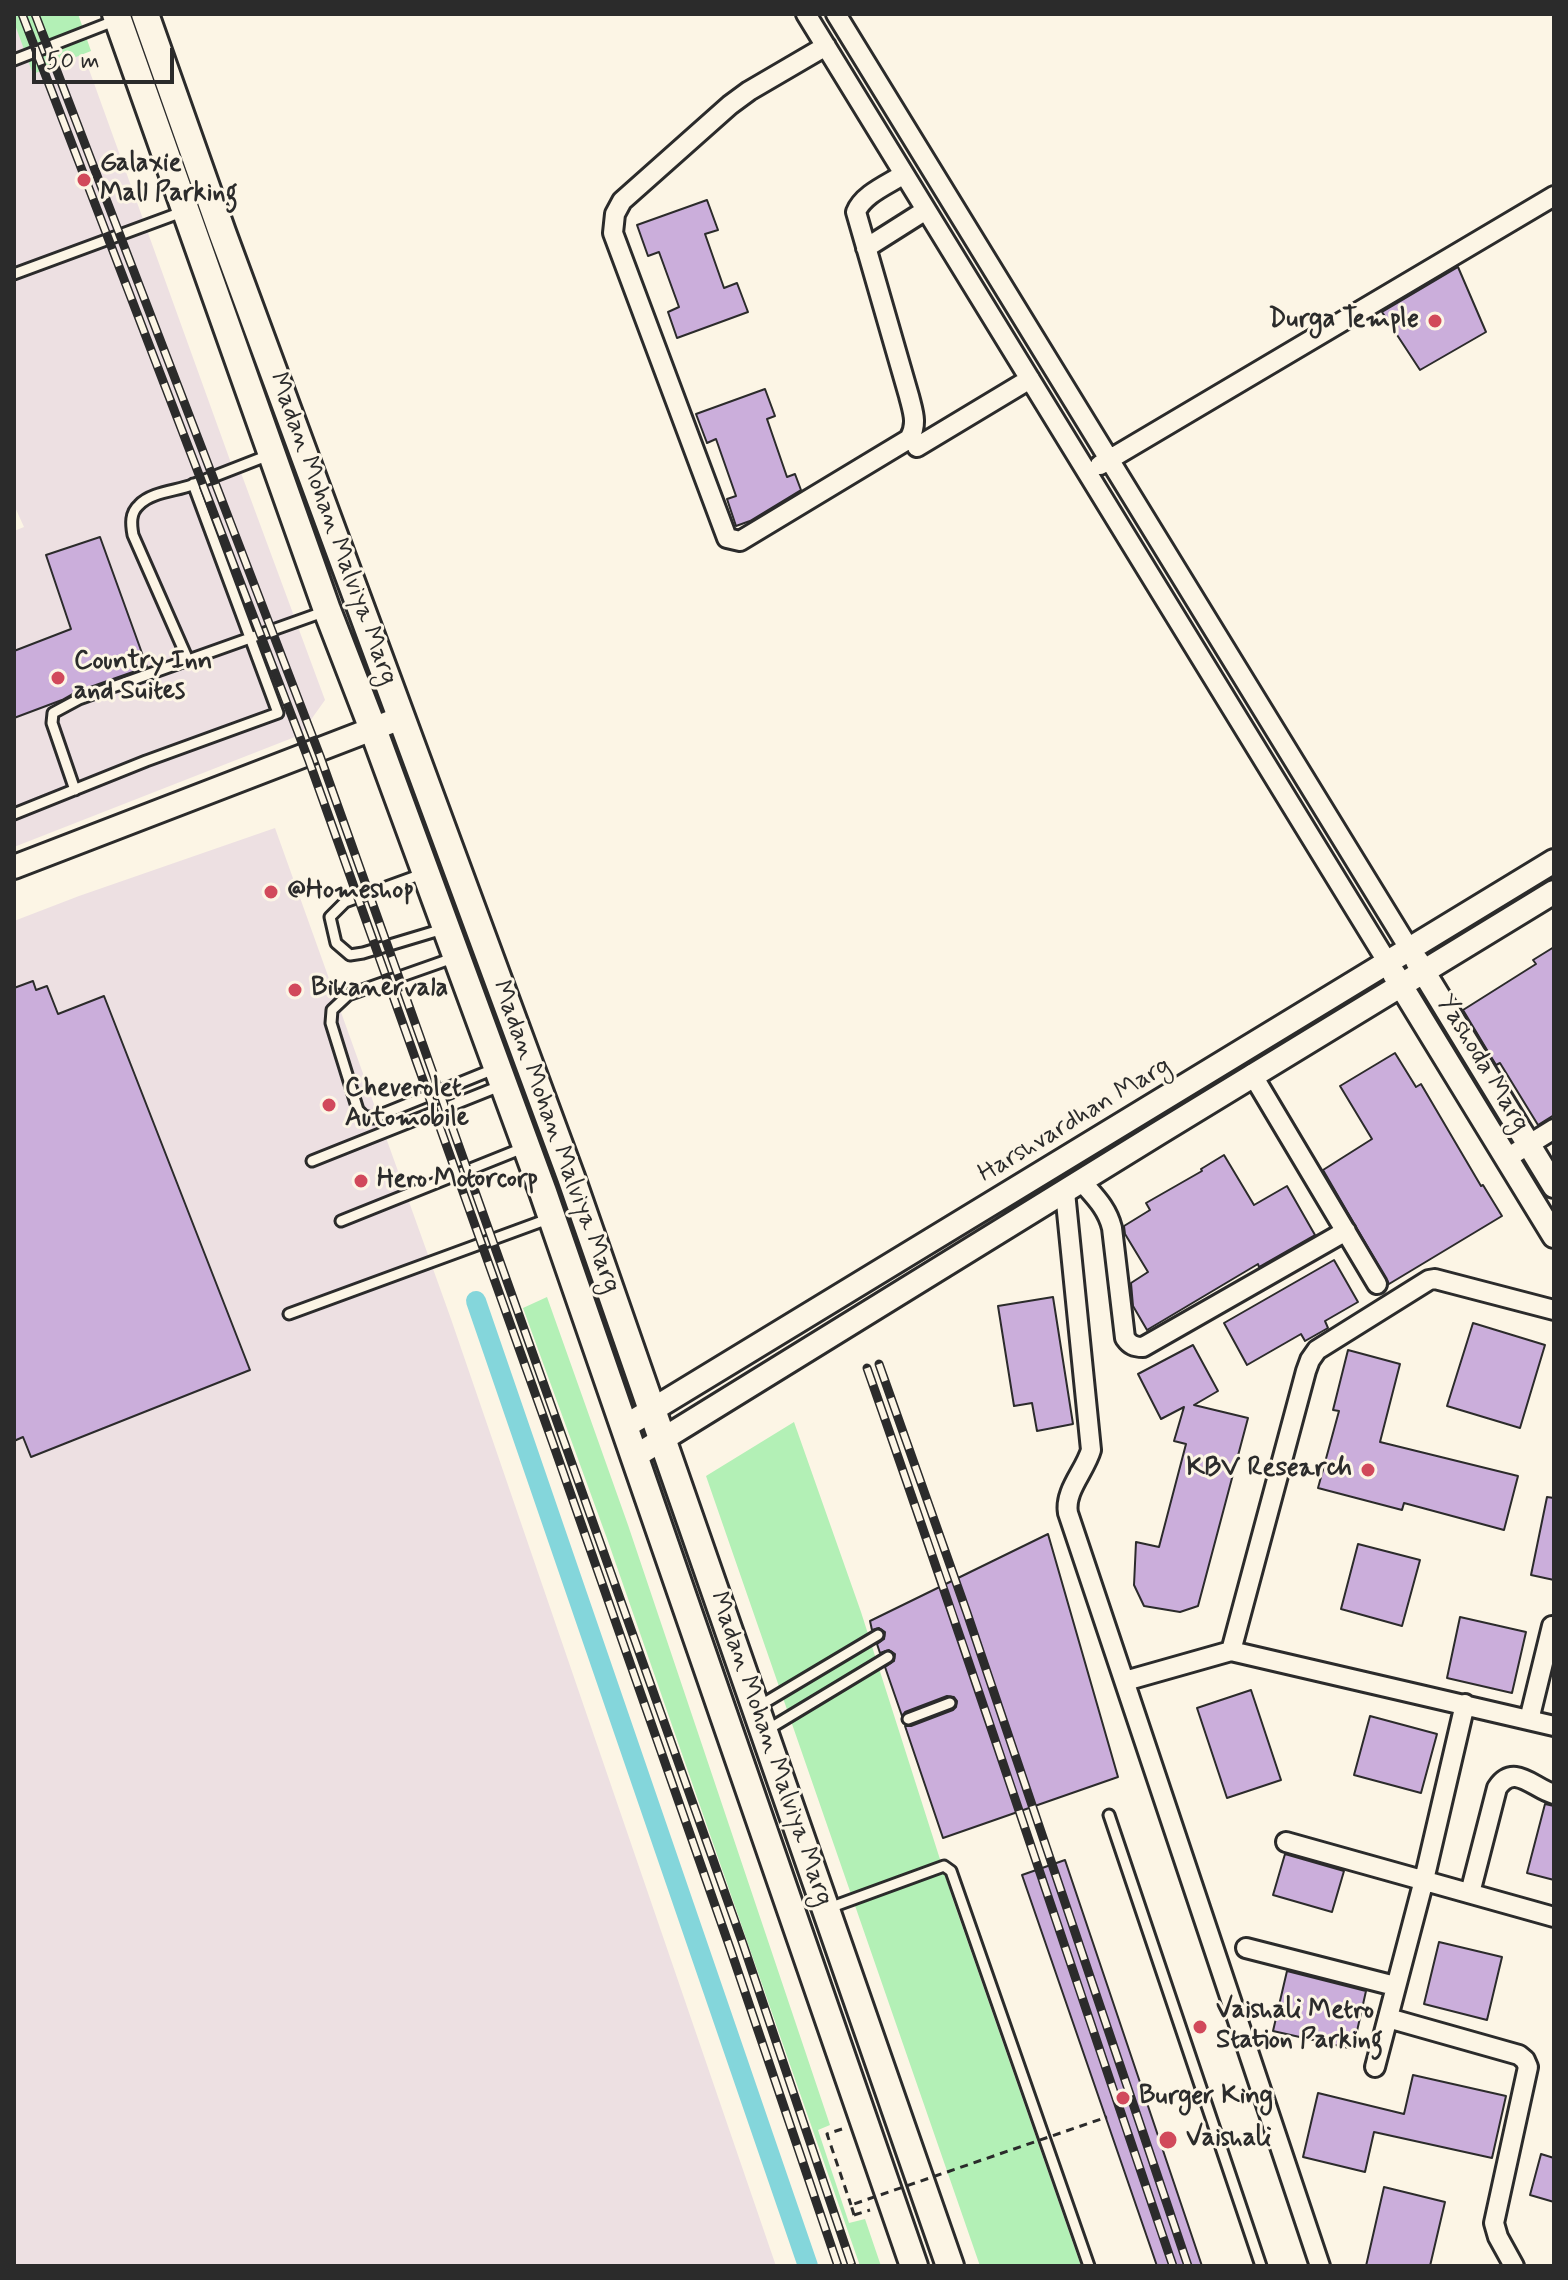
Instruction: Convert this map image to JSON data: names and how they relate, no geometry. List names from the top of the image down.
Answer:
{
  "streets": {
    "main road": ["Madan Mohan Malviya Marg"],
    "street": ["Yashoda Marg", "Harshvardhan Marg"]
  },
  "crossings": [
    ["Madan Mohan Malviya Marg", "Harshvardhan Marg"],
    ["Yashoda Marg", "Harshvardhan Marg"]
  ],
  "places": [
    "Galaxie Mall Parking",
    "Durga Temple",
    "Country Inn and Suites",
    "@Homeshop",
    "Bikanervala",
    "Cheverolet Automobile",
    "Hero Motorcorp",
    "KBV Research",
    "Vaishali Metro Station Parking",
    "Burger King",
    "Vaishali"
  ],
  "scale_bar": "50 m"
}
